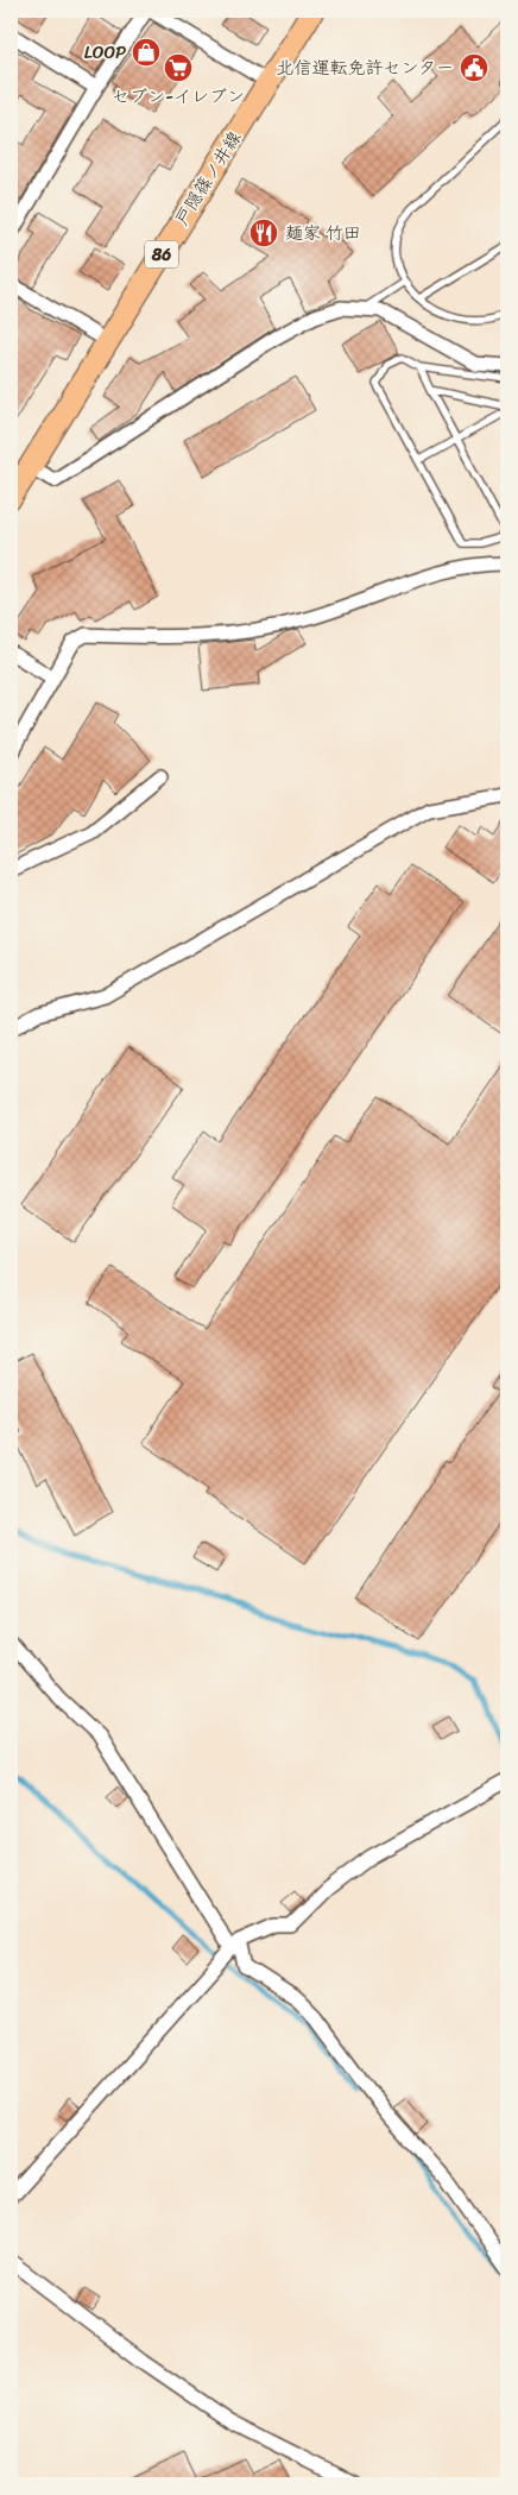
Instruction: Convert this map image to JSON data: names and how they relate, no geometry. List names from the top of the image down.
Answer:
{
  "streets": {
    "main road": ["戸隠篠ノ井線", "86"]
  },
  "places": {
    "shop": ["LOOP"],
    "supermarket": ["セブン-イレブン"],
    "public building": ["北信運転免許センター"],
    "restaurant": ["麺家 竹田"]
  }
}
